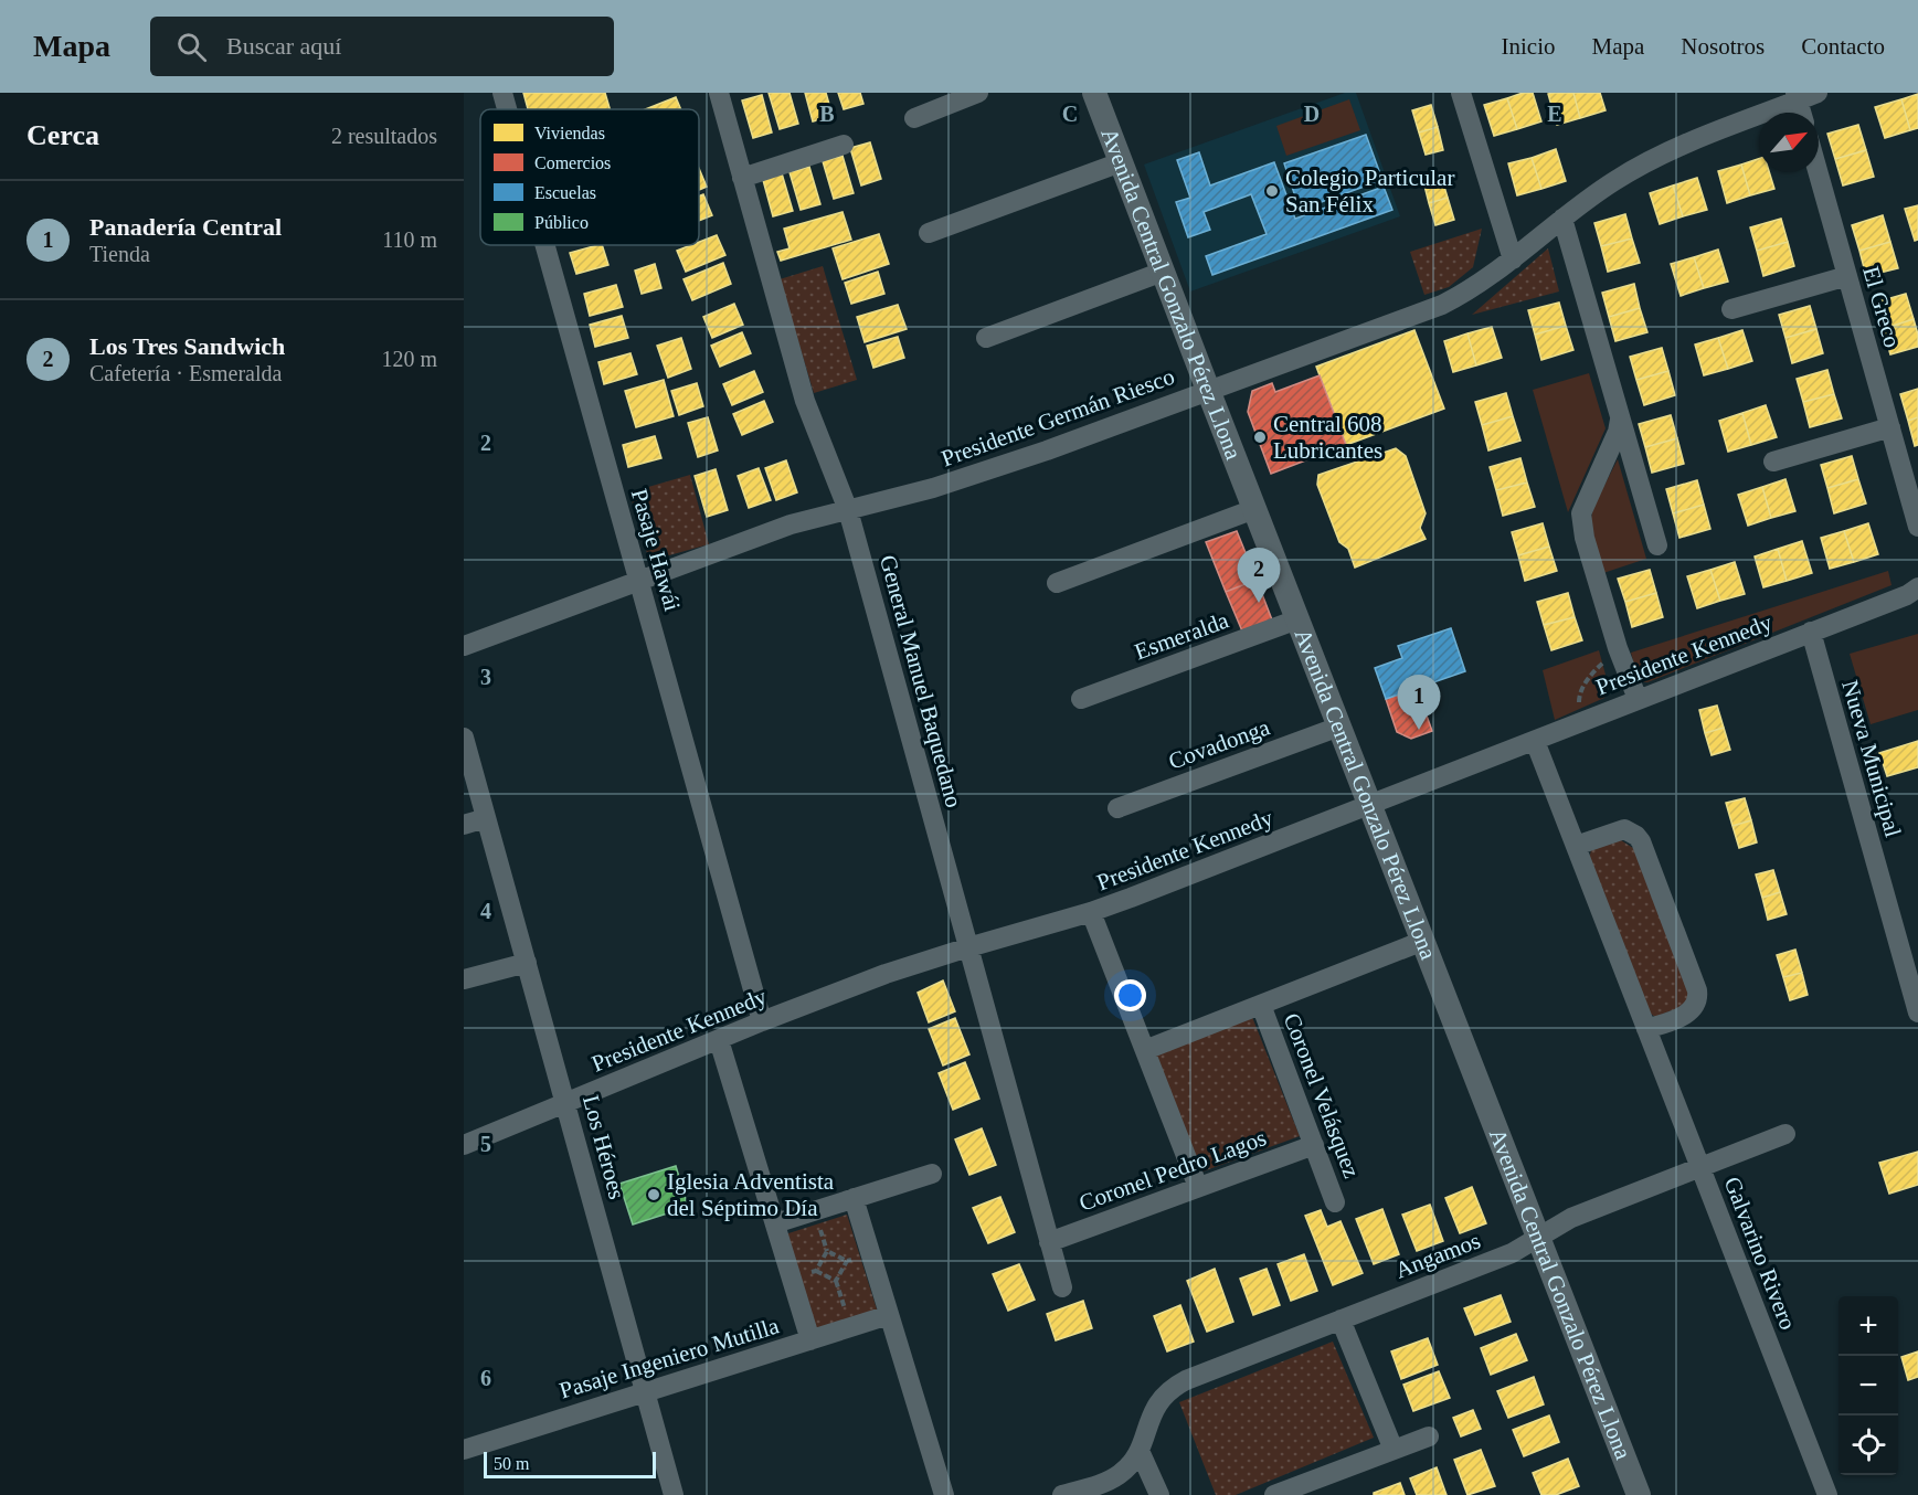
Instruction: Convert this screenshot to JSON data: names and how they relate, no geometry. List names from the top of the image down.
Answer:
{
  "streets": {
    "street": [
      "Avenida Central Gonzalo Pérez Llona",
      "El Greco",
      "Presidente Germán Riesco",
      "Pasaje Hawái",
      "Esmeralda",
      "Presidente Kennedy",
      "General Manuel Baquedano",
      "Covadonga",
      "Nueva Municipal",
      "Coronel Velásquez",
      "Los Héroes",
      "Coronel Pedro Lagos",
      "Galvarino Rivero",
      "Angamos",
      "Pasaje Ingeniero Mutilla"
    ]
  },
  "crossings": [
    ["Avenida Central Gonzalo Pérez Llona", "Presidente Germán Riesco"],
    ["Avenida Central Gonzalo Pérez Llona", "Esmeralda"],
    ["Avenida Central Gonzalo Pérez Llona", "Presidente Kennedy"],
    ["Avenida Central Gonzalo Pérez Llona", "Covadonga"],
    ["Avenida Central Gonzalo Pérez Llona", "Angamos"],
    ["Presidente Germán Riesco", "Pasaje Hawái"],
    ["Presidente Germán Riesco", "General Manuel Baquedano"],
    ["Pasaje Hawái", "Presidente Kennedy"],
    ["Presidente Kennedy", "General Manuel Baquedano"],
    ["Presidente Kennedy", "Nueva Municipal"],
    ["Presidente Kennedy", "Los Héroes"],
    ["Presidente Kennedy", "Galvarino Rivero"],
    ["General Manuel Baquedano", "Coronel Pedro Lagos"],
    ["Coronel Velásquez", "Coronel Pedro Lagos"],
    ["Los Héroes", "Pasaje Ingeniero Mutilla"],
    ["Galvarino Rivero", "Angamos"]
  ],
  "places": ["Colegio Particular San Félix", "Central 608 Lubricantes", "Iglesia Adventista del Séptimo Día"],
  "legend": [
    "Viviendas",
    "Comercios",
    "Escuelas",
    "Público"
  ],
  "scale_bar": "50 m",
  "north": "top right",
  "page": {
    "header": "Mapa",
    "search": "Buscar aquí",
    "nav": [
      "Inicio",
      "Mapa",
      "Nosotros",
      "Contacto"
    ],
    "heading": ["Cerca", "2 resultados"],
    "list": [
      {
        "mark": "1",
        "name": "Panadería Central",
        "note": "Tienda",
        "value": "110 m"
      },
      {
        "mark": "2",
        "name": "Los Tres Sandwich",
        "note": "Cafetería · Esmeralda",
        "value": "120 m"
      }
    ],
    "pins": ["2", "1"],
    "map_buttons": ["+", "−"],
    "scale": "50 m"
  },
  "grid": {
    "columns": [
      "B",
      "C",
      "D",
      "E"
    ],
    "rows": [
      "2",
      "3",
      "4",
      "5",
      "6"
    ]
  }
}
